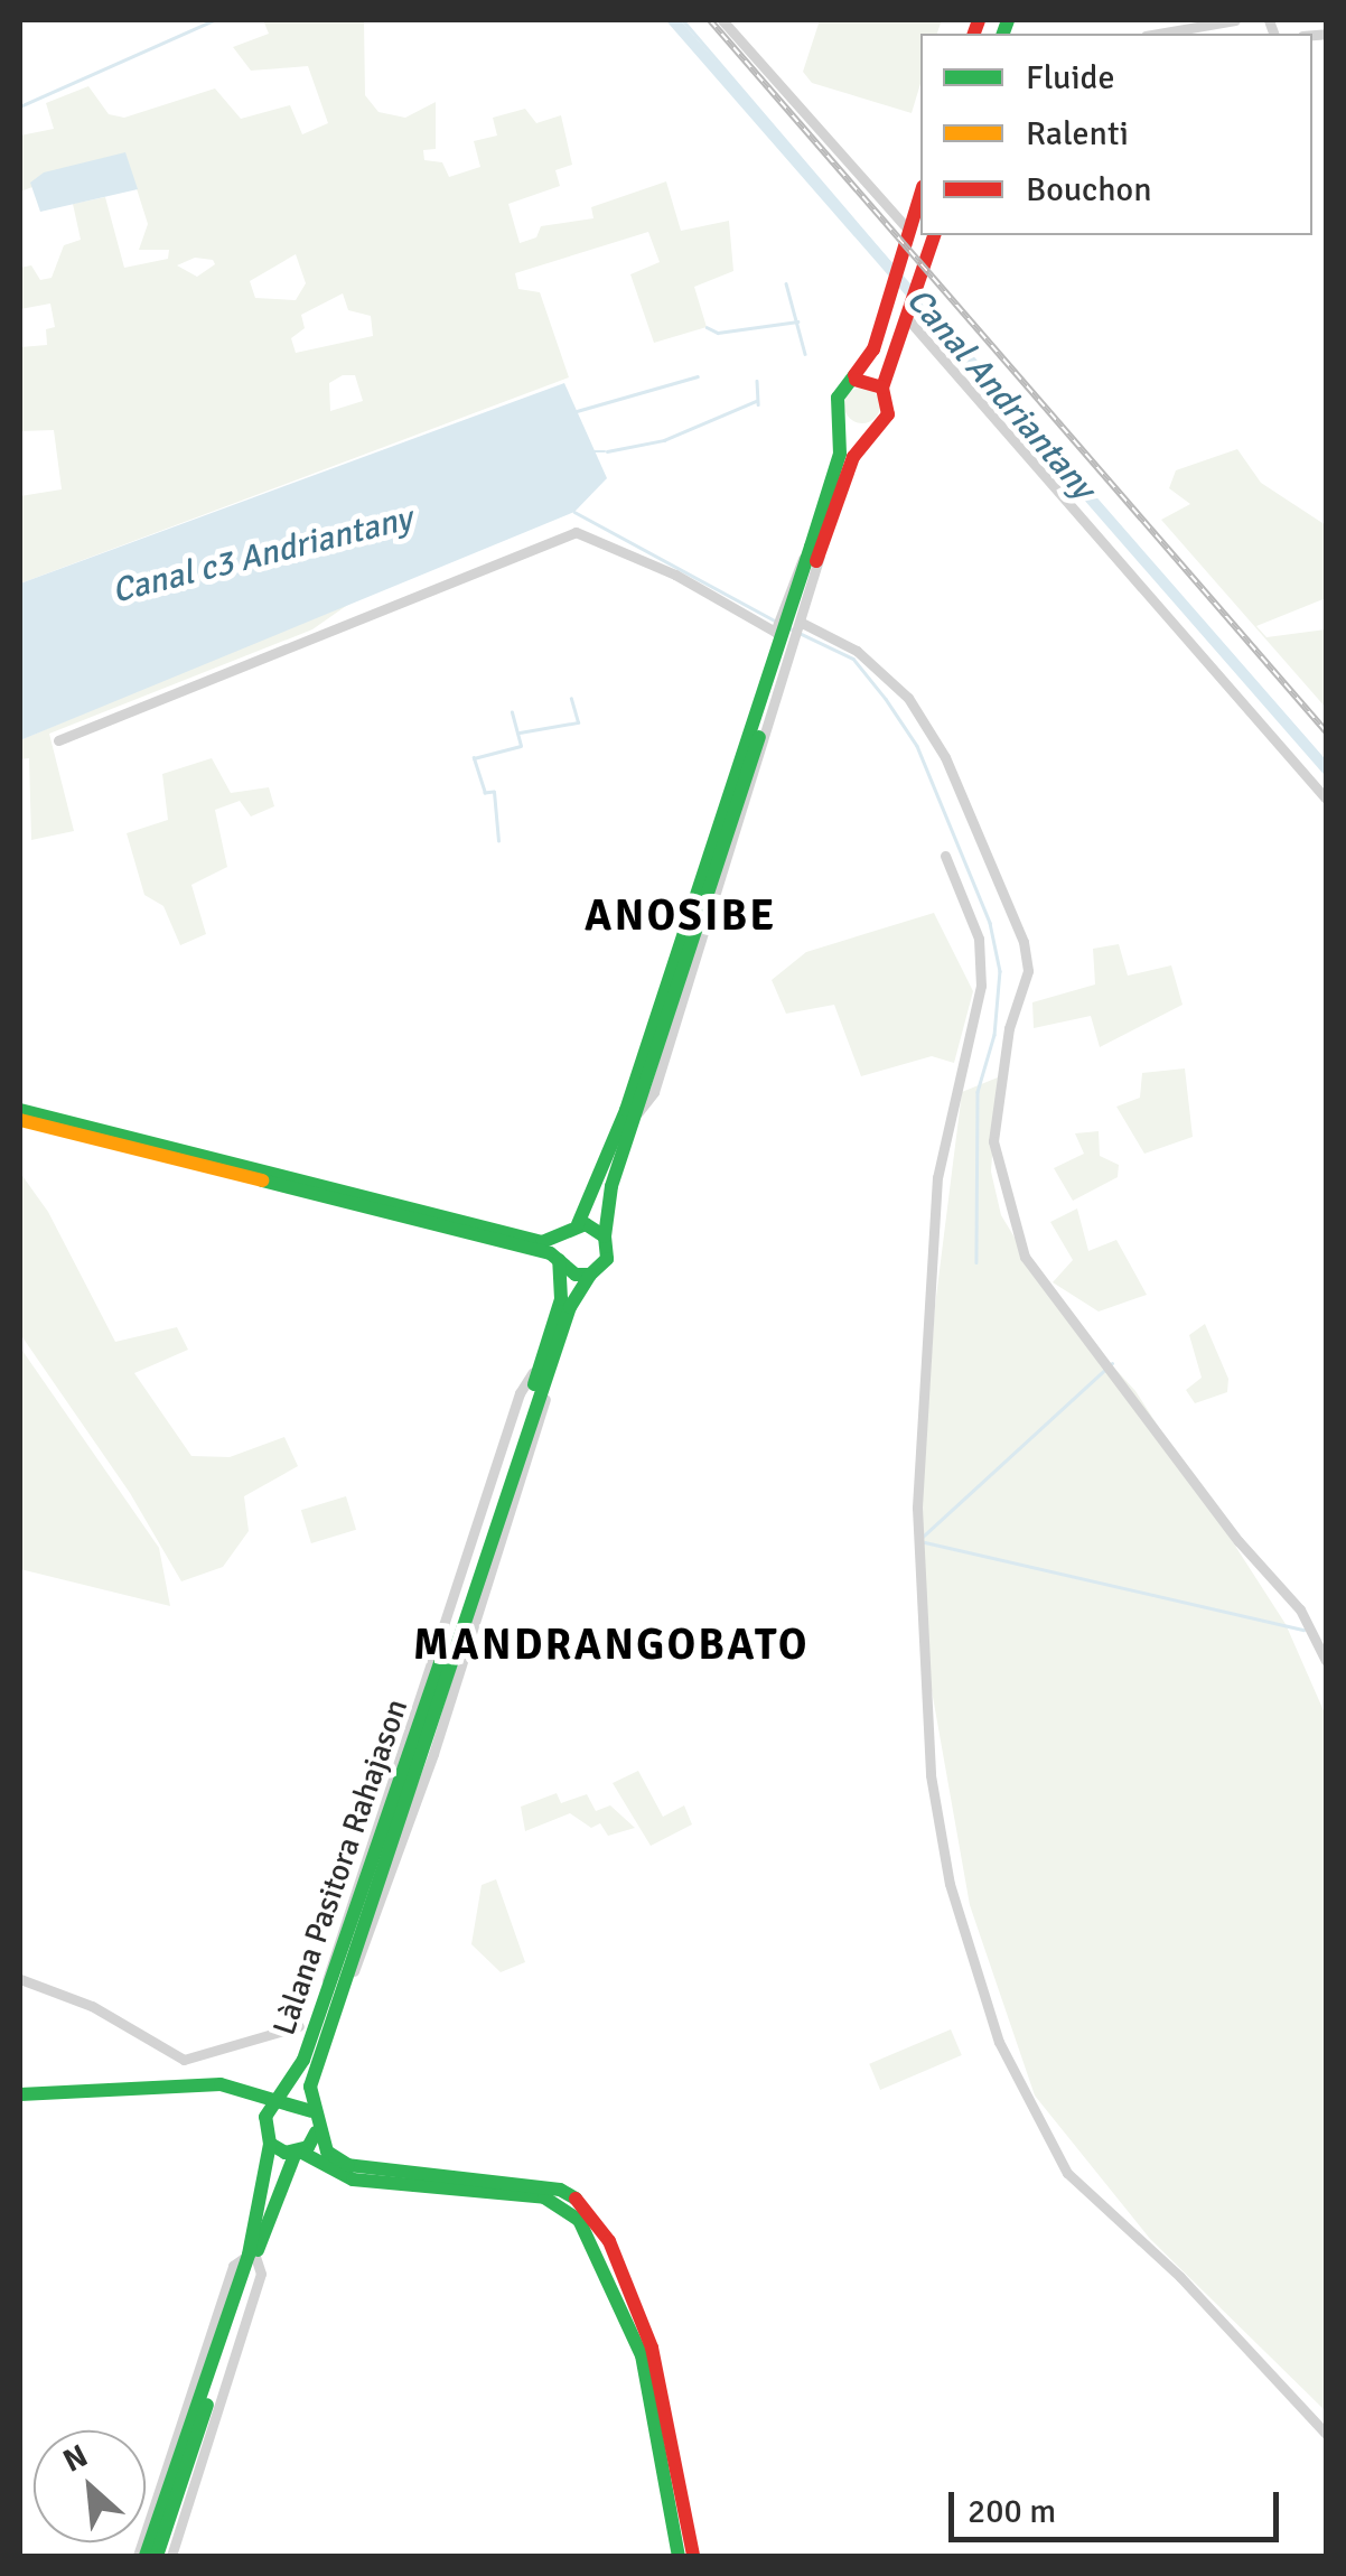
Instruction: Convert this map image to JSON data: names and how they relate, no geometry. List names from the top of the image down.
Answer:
{
  "streets": {
    "main road": ["Làlana Pasitora Rahajason"]
  },
  "districts": ["ANOSIBE", "MANDRANGOBATO"],
  "water": ["Canal Andriantany", "Canal c3 Andriantany"],
  "legend": ["Fluide", "Ralenti", "Bouchon"],
  "scale_bar": "200 m",
  "north": "top left"
}
